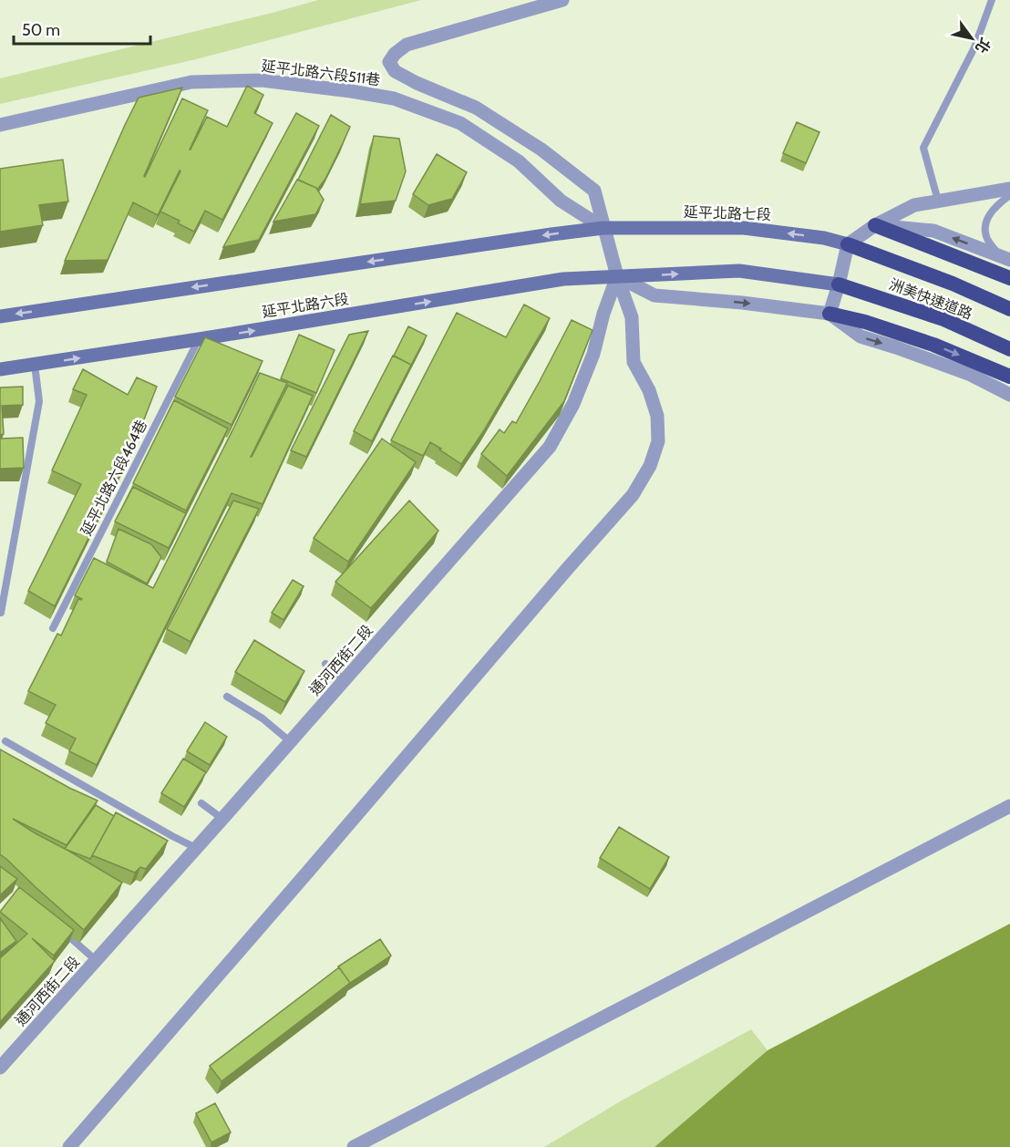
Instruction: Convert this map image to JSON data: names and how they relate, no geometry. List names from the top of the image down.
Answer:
{
  "streets": {
    "highway": ["洲美快速道路"],
    "main road": ["延平北路七段", "延平北路六段"],
    "street": ["延平北路六段511巷", "通河西街二段"],
    "lane": ["延平北路六段464巷"]
  },
  "crossings": [
    ["延平北路六段511巷", "延平北路七段"],
    ["延平北路七段", "洲美快速道路"],
    ["延平北路六段", "延平北路六段464巷"],
    ["延平北路六段", "通河西街二段"]
  ],
  "scale_bar": "50 m",
  "north": "bottom right"
}
